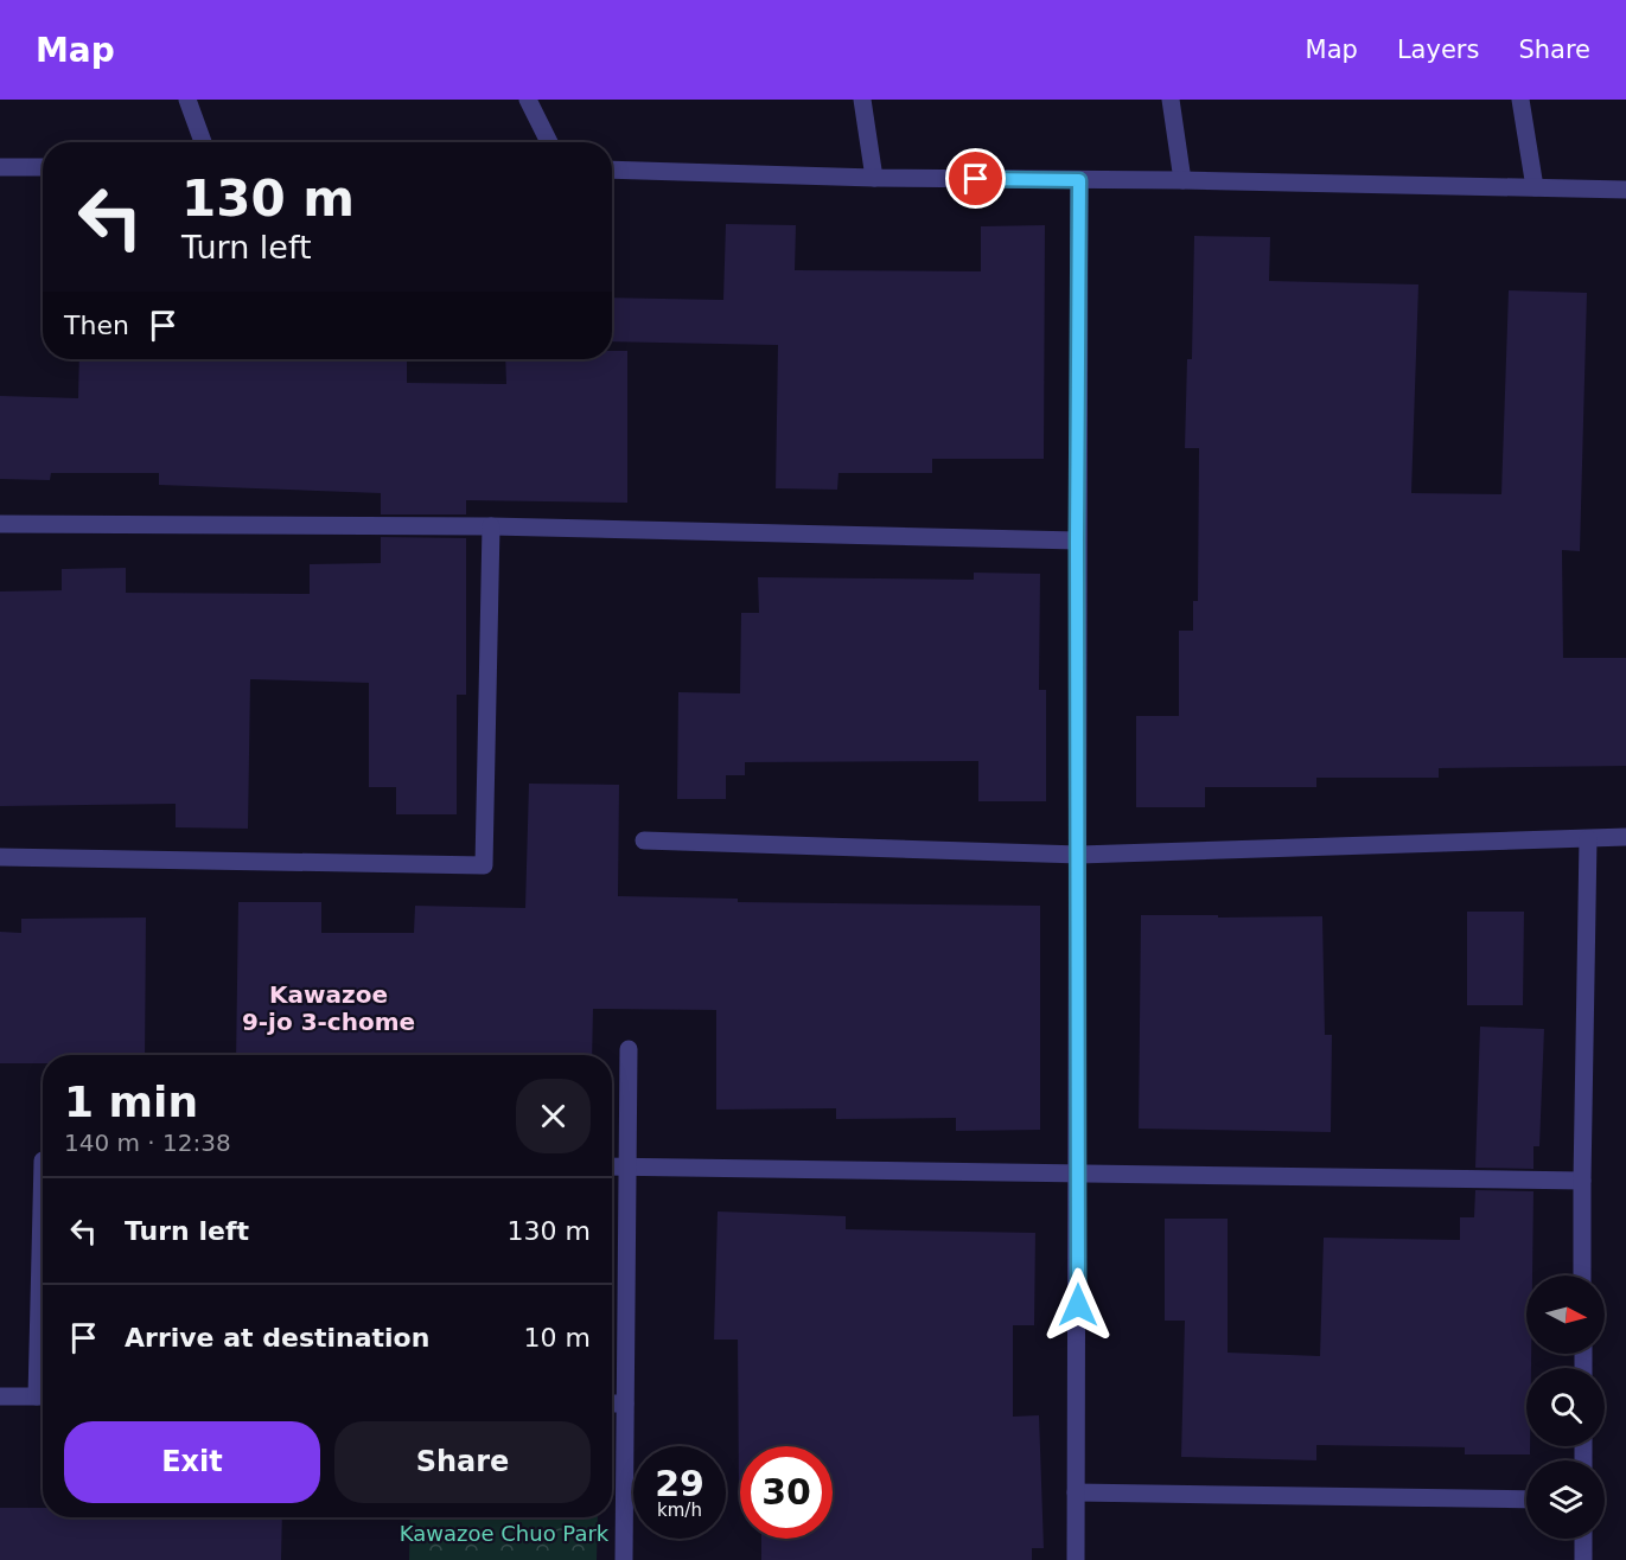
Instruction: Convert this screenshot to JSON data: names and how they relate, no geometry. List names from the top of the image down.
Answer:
{
  "districts": ["Kawazoe 9-jo 3-chome"],
  "parks": ["Kawazoe Chuo Park"],
  "north": "right",
  "page": {
    "header": "Map",
    "nav": ["Map", "Layers", "Share"],
    "turn": ["130 m", "Turn left"],
    "then": "Then",
    "heading": ["1 min", "140 m · 12:38"],
    "list": [
      {
        "name": "Turn left",
        "value": "130 m"
      },
      {
        "name": "Arrive at destination",
        "value": "10 m"
      }
    ],
    "buttons": ["Exit", "Share"],
    "speed": "29 km/h",
    "limit": "30"
  }
}
